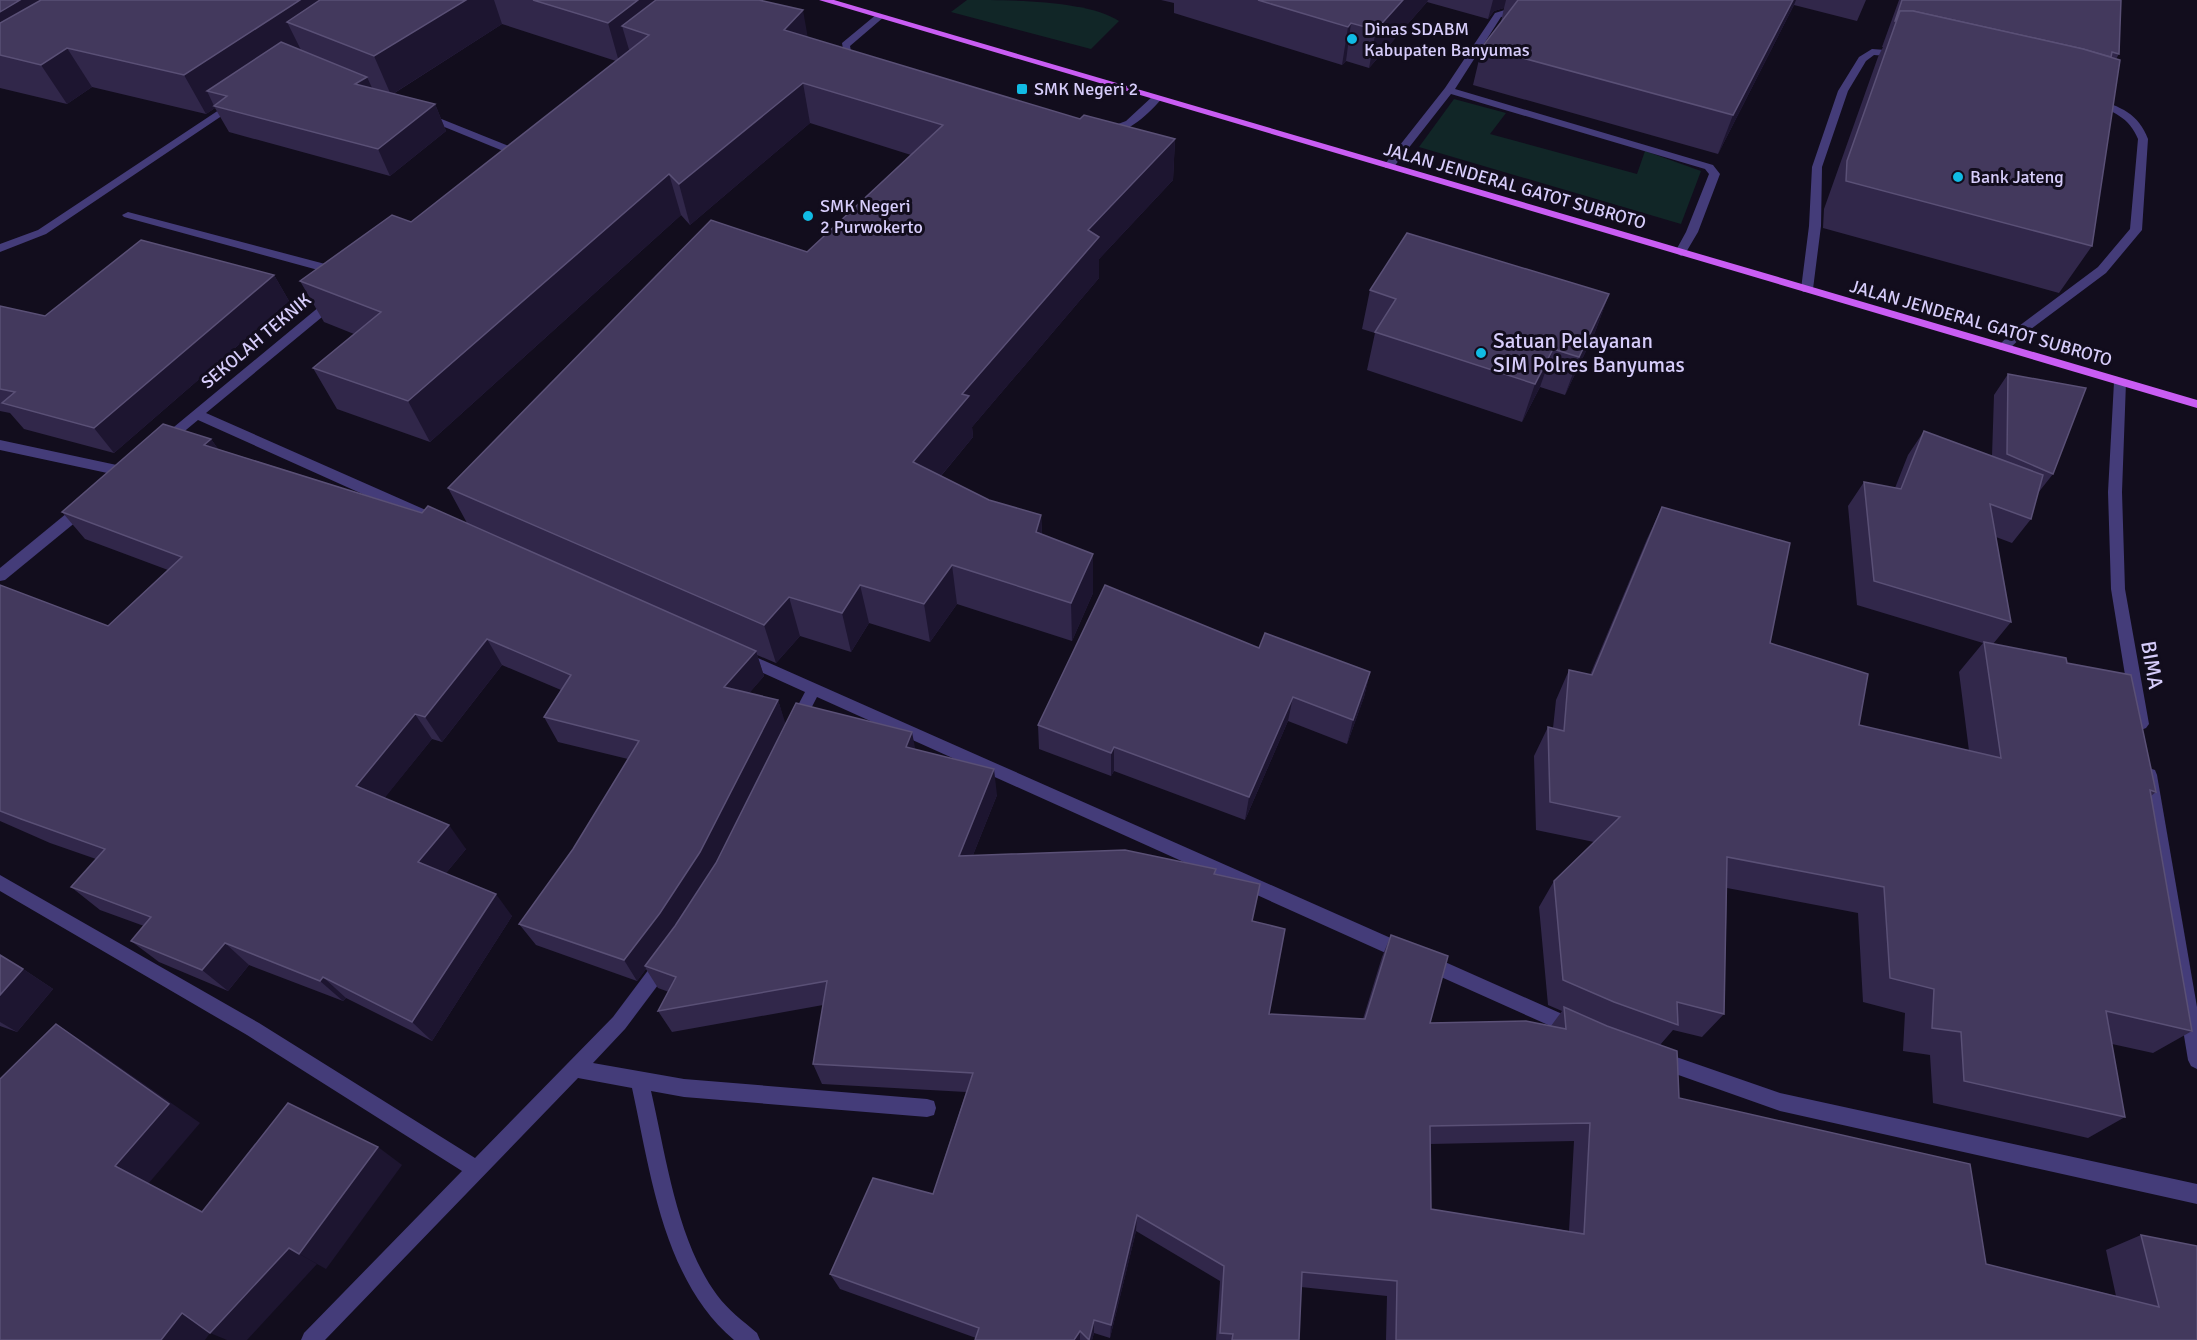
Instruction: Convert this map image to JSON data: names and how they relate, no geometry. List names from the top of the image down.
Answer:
{
  "streets": {
    "main road": ["JALAN JENDERAL GATOT SUBROTO"],
    "street": ["SEKOLAH TEKNIK", "BIMA"]
  },
  "crossings": [
    ["JALAN JENDERAL GATOT SUBROTO", "BIMA"]
  ],
  "places": {
    "other": [
      "Dinas SDABM Kabupaten Banyumas",
      "Bank Jateng",
      "SMK Negeri 2 Purwokerto",
      "Satuan Pelayanan SIM Polres Banyumas"
    ],
    "transit": ["SMK Negeri 2"]
  }
}
